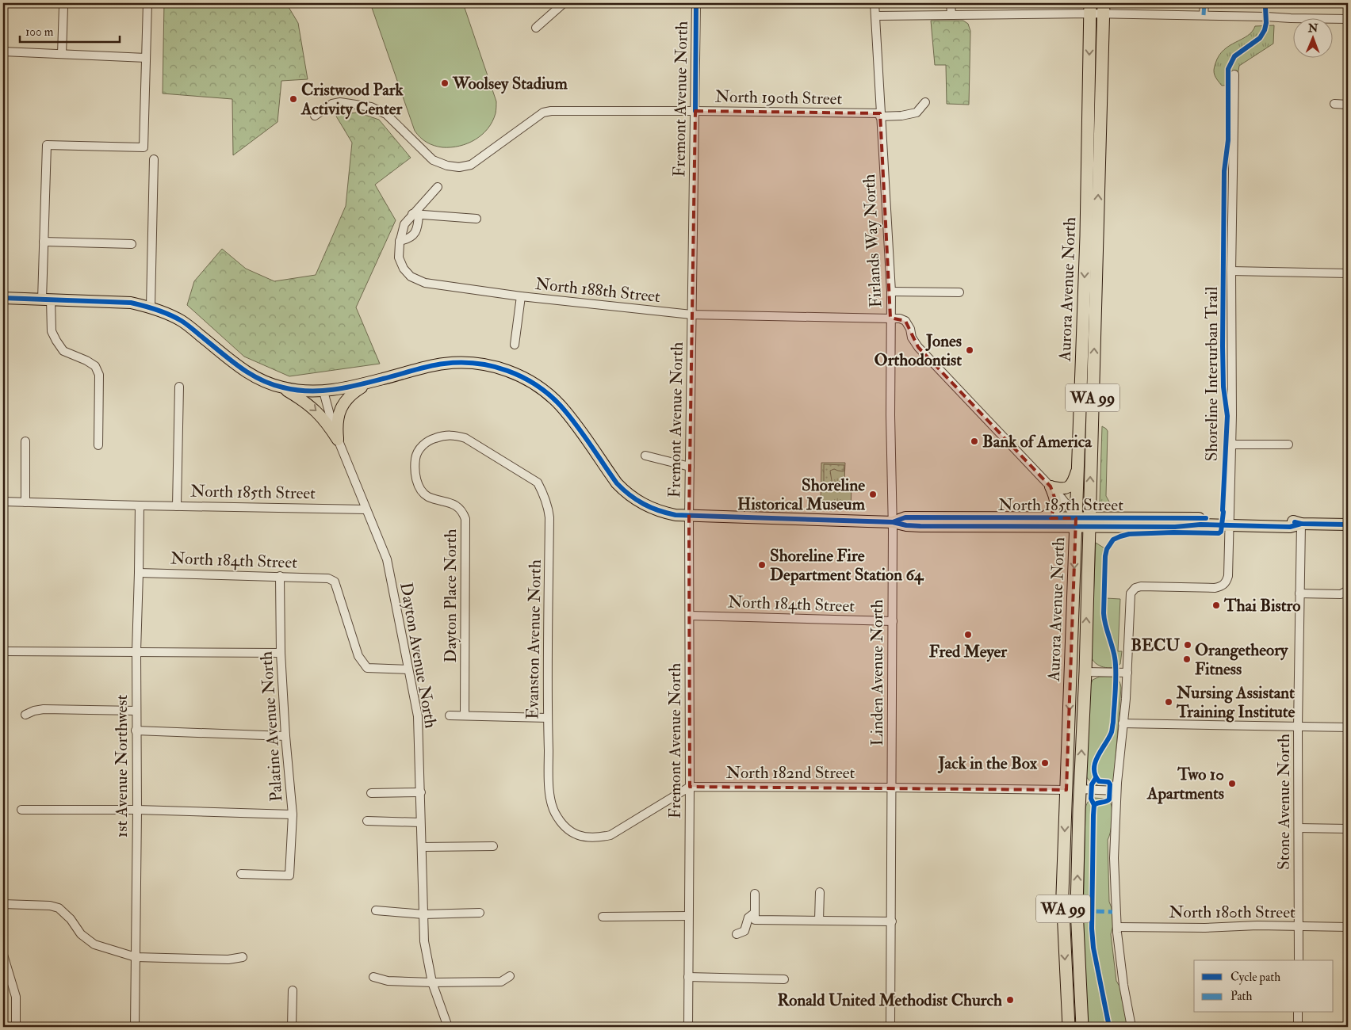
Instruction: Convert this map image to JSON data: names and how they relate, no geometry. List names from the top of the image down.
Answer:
{
  "streets": {
    "highway": ["Aurora Avenue North", "WA 99"],
    "main road": ["North 185th Street"],
    "street": [
      "North 190th Street",
      "Fremont Avenue North",
      "Firlands Way North",
      "North 188th Street",
      "North 184th Street",
      "Dayton Place North",
      "Evanston Avenue North",
      "Dayton Avenue North",
      "Linden Avenue North",
      "Palatine Avenue North",
      "1st Avenue Northwest",
      "North 182nd Street",
      "Stone Avenue North",
      "North 180th Street"
    ],
    "cycle path": ["Shoreline Interurban Trail"]
  },
  "crossings": [
    ["North 190th Street", "Fremont Avenue North"],
    ["North 190th Street", "Firlands Way North"],
    ["Fremont Avenue North", "North 188th Street"],
    ["Fremont Avenue North", "North 185th Street"],
    ["Fremont Avenue North", "North 184th Street"],
    ["Fremont Avenue North", "Evanston Avenue North"],
    ["Fremont Avenue North", "North 182nd Street"],
    ["Firlands Way North", "Aurora Avenue North"],
    ["Firlands Way North", "North 188th Street"],
    ["Firlands Way North", "North 185th Street"],
    ["Firlands Way North", "Linden Avenue North"],
    ["Aurora Avenue North", "North 185th Street"],
    ["Aurora Avenue North", "North 182nd Street"],
    ["North 188th Street", "Linden Avenue North"],
    ["North 185th Street", "Dayton Avenue North"],
    ["North 185th Street", "Linden Avenue North"],
    ["North 185th Street", "1st Avenue Northwest"],
    ["North 185th Street", "Stone Avenue North"],
    ["North 184th Street", "Dayton Avenue North"],
    ["North 184th Street", "Linden Avenue North"],
    ["North 184th Street", "Palatine Avenue North"],
    ["North 184th Street", "1st Avenue Northwest"],
    ["Dayton Place North", "Evanston Avenue North"],
    ["Evanston Avenue North", "North 182nd Street"],
    ["Linden Avenue North", "North 182nd Street"],
    ["Stone Avenue North", "North 180th Street"]
  ],
  "places": [
    "Woolsey Stadium",
    "Cristwood Park Activity Center",
    "Jones Orthodontist",
    "Bank of America",
    "Shoreline Historical Museum",
    "Shoreline Fire Department Station 64",
    "Thai Bistro",
    "Fred Meyer",
    "BECU",
    "Orangetheory Fitness",
    "Nursing Assistant Training Institute",
    "Jack in the Box",
    "Two 10 Apartments",
    "Ronald United Methodist Church"
  ],
  "legend": ["Cycle path", "Path"],
  "scale_bar": "100 m",
  "north": "top"
}
